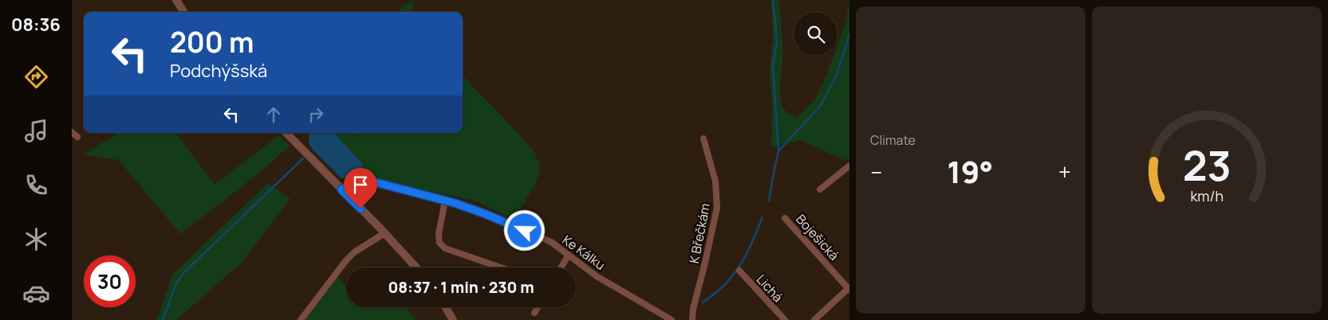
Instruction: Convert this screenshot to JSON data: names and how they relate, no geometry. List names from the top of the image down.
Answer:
{
  "streets": {
    "street": [
      "K Břečkám",
      "Boješická",
      "Ke Kálku",
      "Lichá"
    ]
  },
  "page": {
    "tabs": "08:36",
    "tile": "Climate",
    "turn": ["200 m", "Podchýšská"],
    "heat": ["−", "19°", "+"],
    "limit": "30",
    "trip": "08:37 · 1 min · 230 m",
    "gauge": ["23", "km/h"]
  }
}
